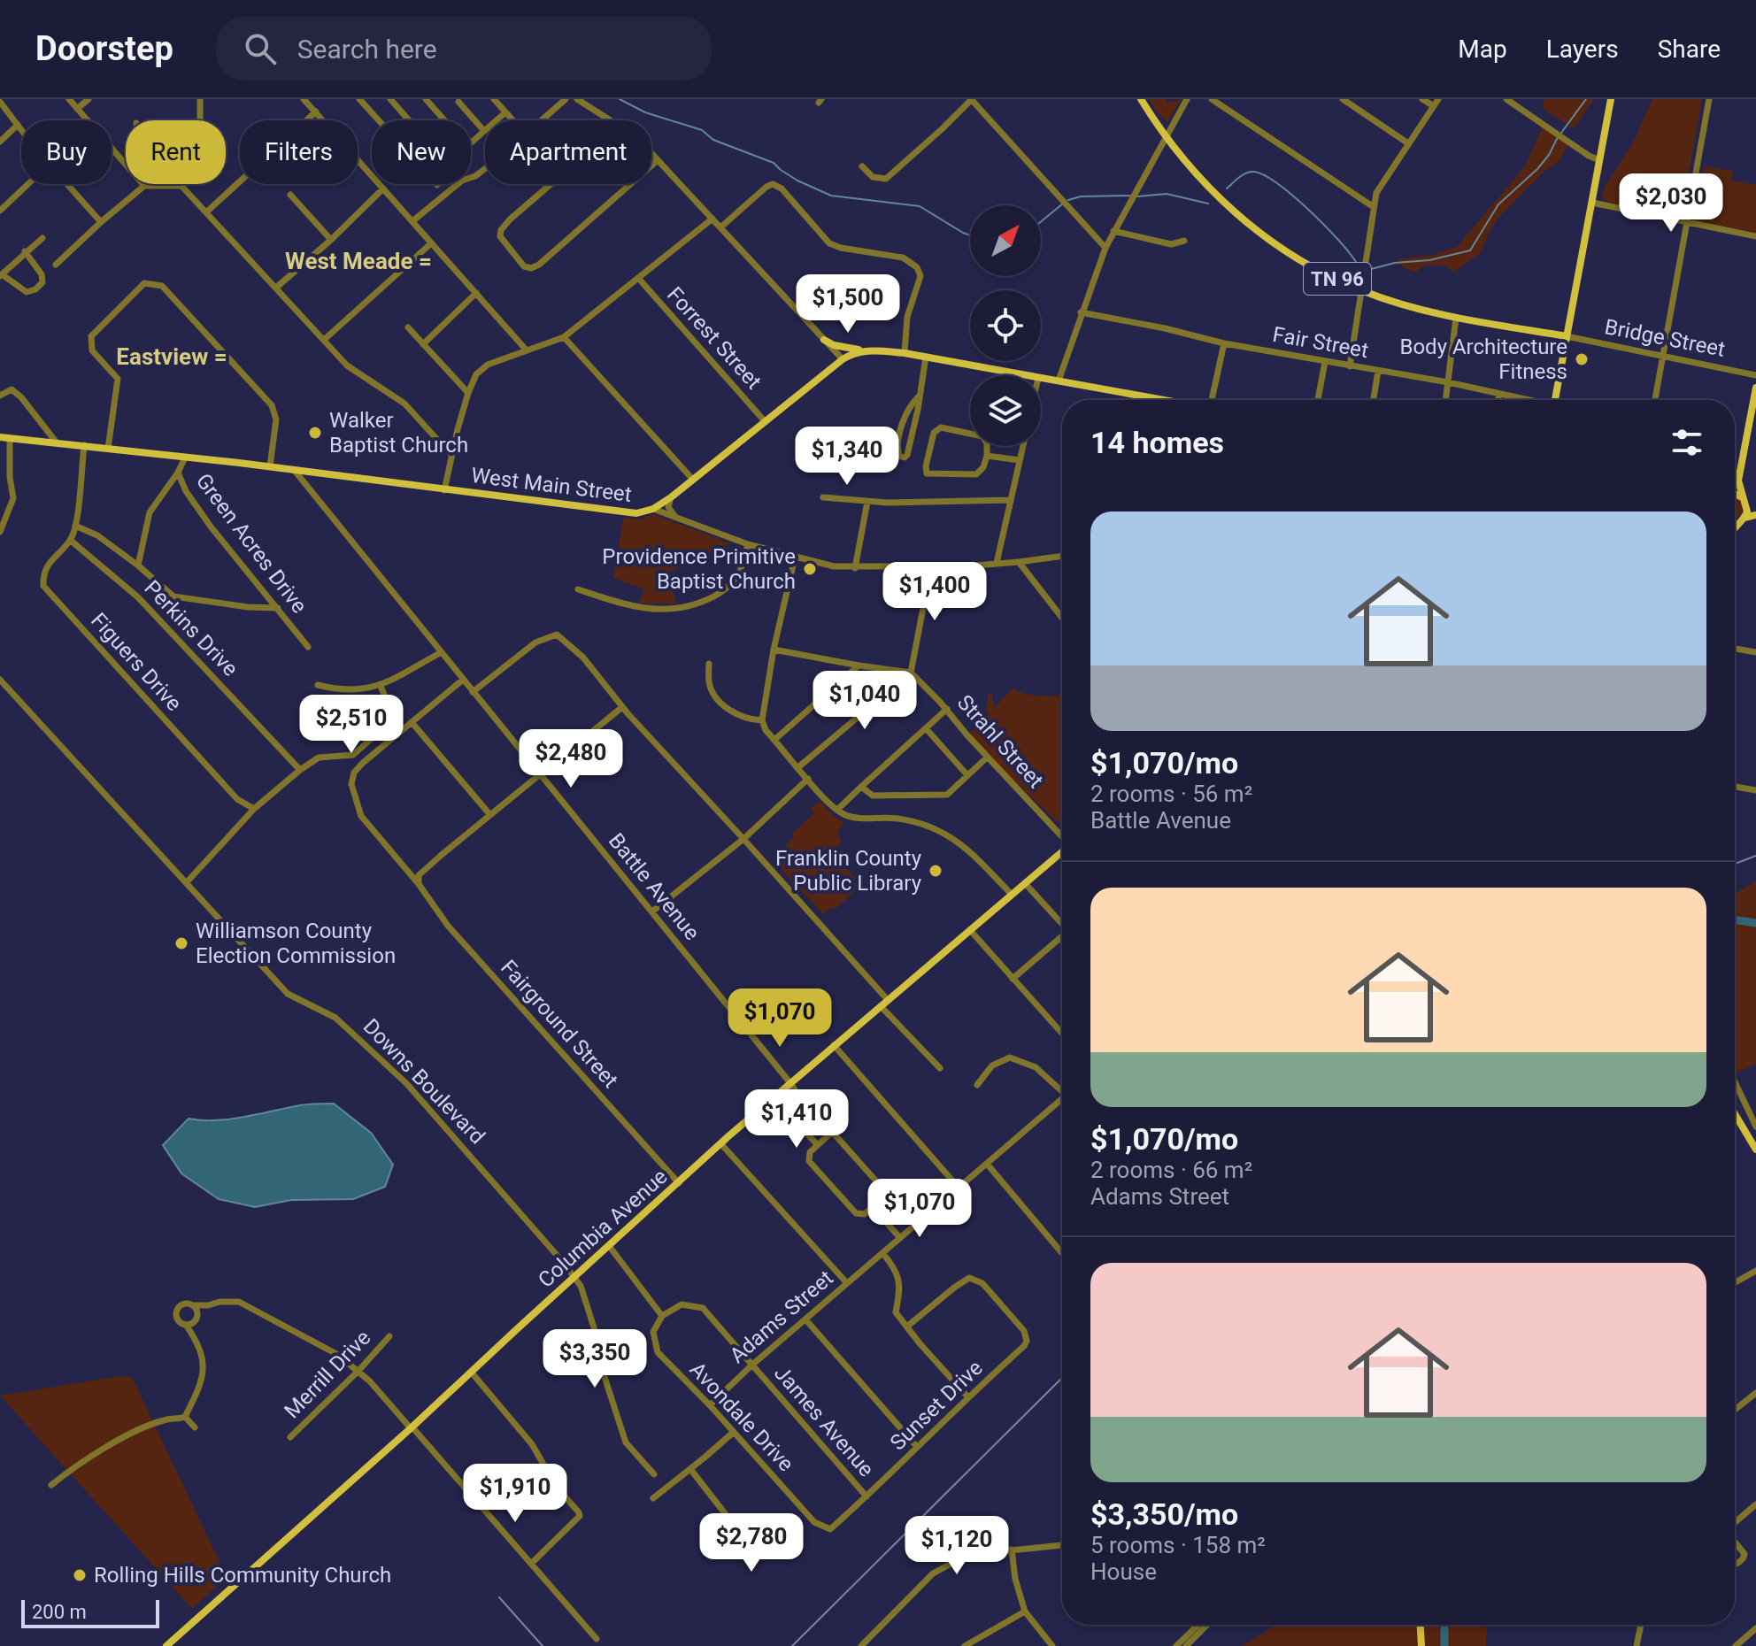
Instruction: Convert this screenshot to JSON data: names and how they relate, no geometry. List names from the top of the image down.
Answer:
{
  "streets": {
    "main road": ["TN 96", "West Main Street", "Columbia Avenue"],
    "street": [
      "Forrest Street",
      "Bridge Street",
      "Fair Street",
      "Green Acres Drive",
      "Perkins Drive",
      "Figuers Drive",
      "Strahl Street",
      "Battle Avenue",
      "Fairground Street",
      "Downs Boulevard",
      "Adams Street",
      "Merrill Drive",
      "Sunset Drive",
      "Avondale Drive",
      "James Avenue"
    ]
  },
  "crossings": [
    ["TN 96", "Bridge Street"],
    ["Forrest Street", "West Main Street"],
    ["West Main Street", "Green Acres Drive"],
    ["West Main Street", "Figuers Drive"],
    ["West Main Street", "Battle Avenue"],
    ["Perkins Drive", "Figuers Drive"],
    ["Battle Avenue", "Columbia Avenue"],
    ["Fairground Street", "Columbia Avenue"],
    ["Downs Boulevard", "Columbia Avenue"],
    ["Adams Street", "Avondale Drive"],
    ["Adams Street", "James Avenue"],
    ["Sunset Drive", "Avondale Drive"],
    ["Sunset Drive", "James Avenue"],
    ["Avondale Drive", "James Avenue"]
  ],
  "districts": ["West Meade =", "Eastview ="],
  "places": [
    "Body Architecture Fitness",
    "Walker Baptist Church",
    "Providence Primitive Baptist Church",
    "Franklin County Public Library",
    "Williamson County Election Commission",
    "Rolling Hills Community Church"
  ],
  "scale_bar": "200 m",
  "north": "top right",
  "page": {
    "header": "Doorstep",
    "search": "Search here",
    "nav": ["Map", "Layers", "Share"],
    "chip": [
      "Buy",
      "Rent",
      "Filters",
      "New",
      "Apartment"
    ],
    "price": [
      "$2,030",
      "$1,500",
      "$1,340",
      "$1,400",
      "$1,040",
      "$2,510",
      "$2,480",
      "$1,070",
      "$1,410",
      "$1,070",
      "$3,350",
      "$1,910",
      "$2,780",
      "$1,120"
    ],
    "heading": "14 homes",
    "list": [
      {
        "name": "$1,070/mo",
        "note": "2 rooms · 56 m² · Battle Avenue"
      },
      {
        "name": "$1,070/mo",
        "note": "2 rooms · 66 m² · Adams Street"
      },
      {
        "name": "$3,350/mo",
        "note": "5 rooms · 158 m² · House"
      }
    ],
    "scale": "200 m"
  }
}
